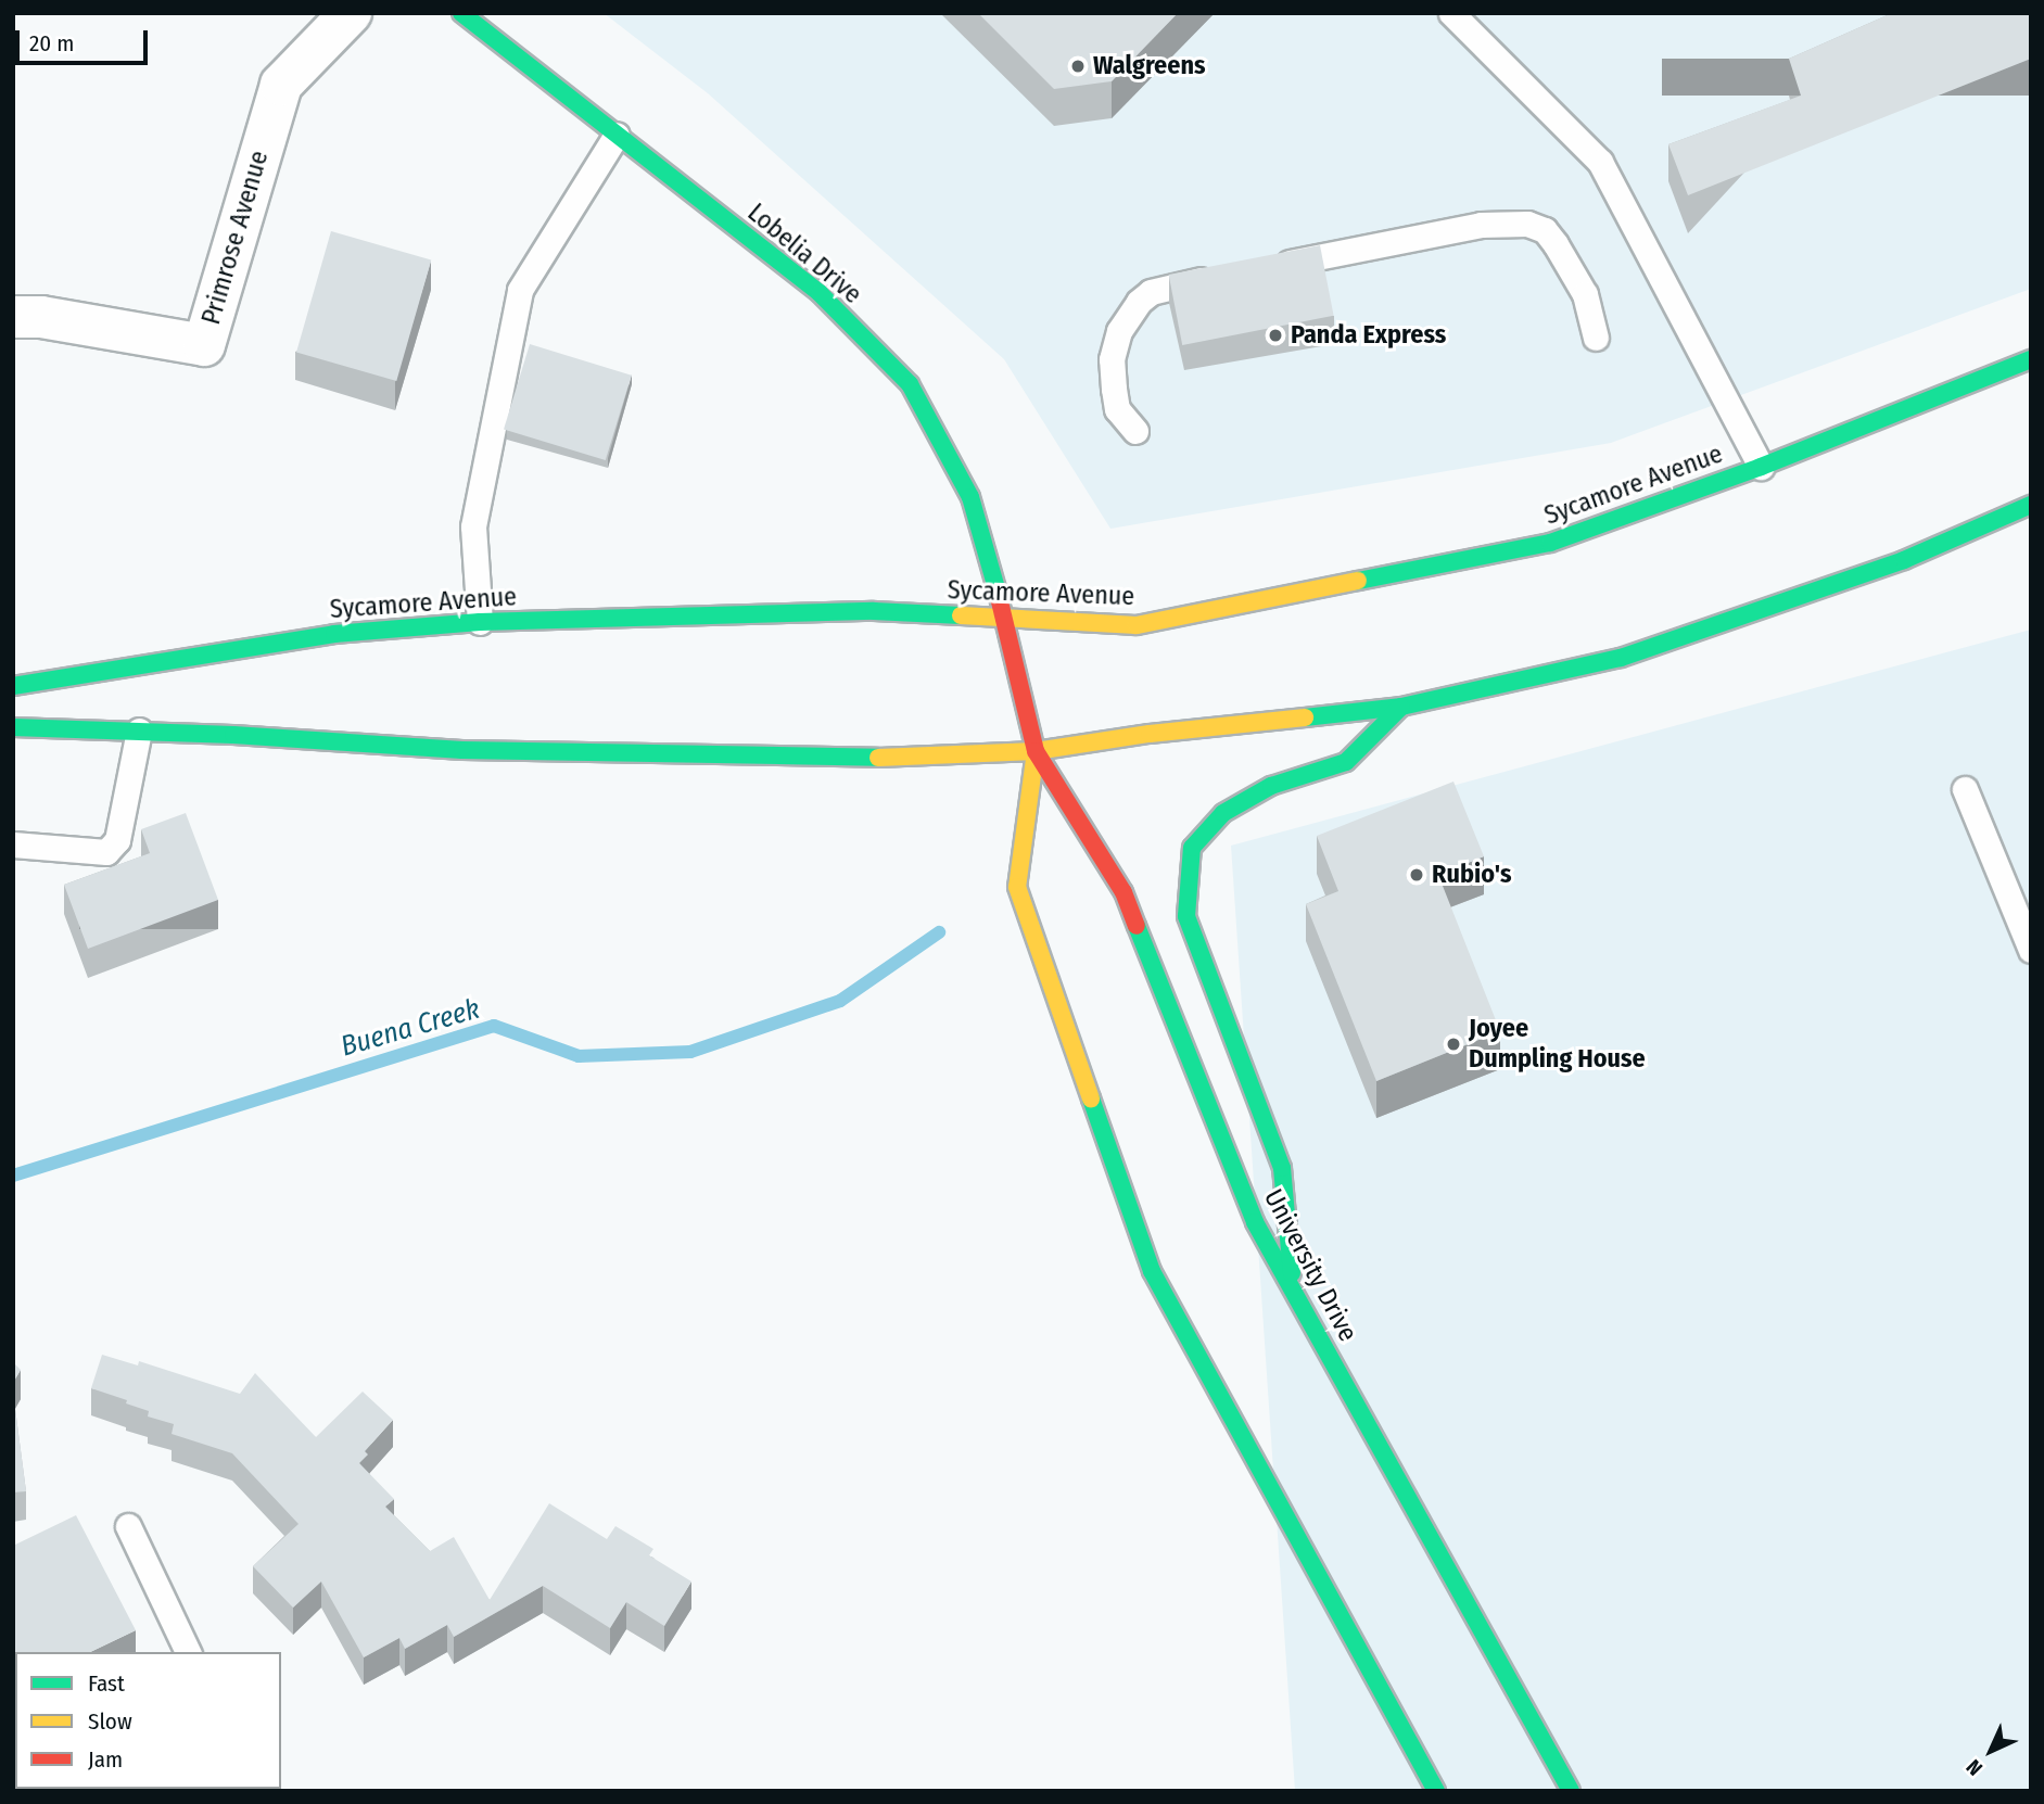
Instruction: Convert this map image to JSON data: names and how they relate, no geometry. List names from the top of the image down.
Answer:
{
  "streets": {
    "main road": ["Lobelia Drive", "Sycamore Avenue", "University Drive"],
    "street": ["Primrose Avenue"]
  },
  "crossings": [
    ["Lobelia Drive", "Sycamore Avenue"],
    ["Lobelia Drive", "University Drive"],
    ["Sycamore Avenue", "University Drive"]
  ],
  "water": ["Buena Creek"],
  "places": [
    "Walgreens",
    "Panda Express",
    "Rubio's",
    "Joyee Dumpling House"
  ],
  "legend": ["Fast", "Slow", "Jam"],
  "scale_bar": "20 m",
  "north": "bottom left"
}
